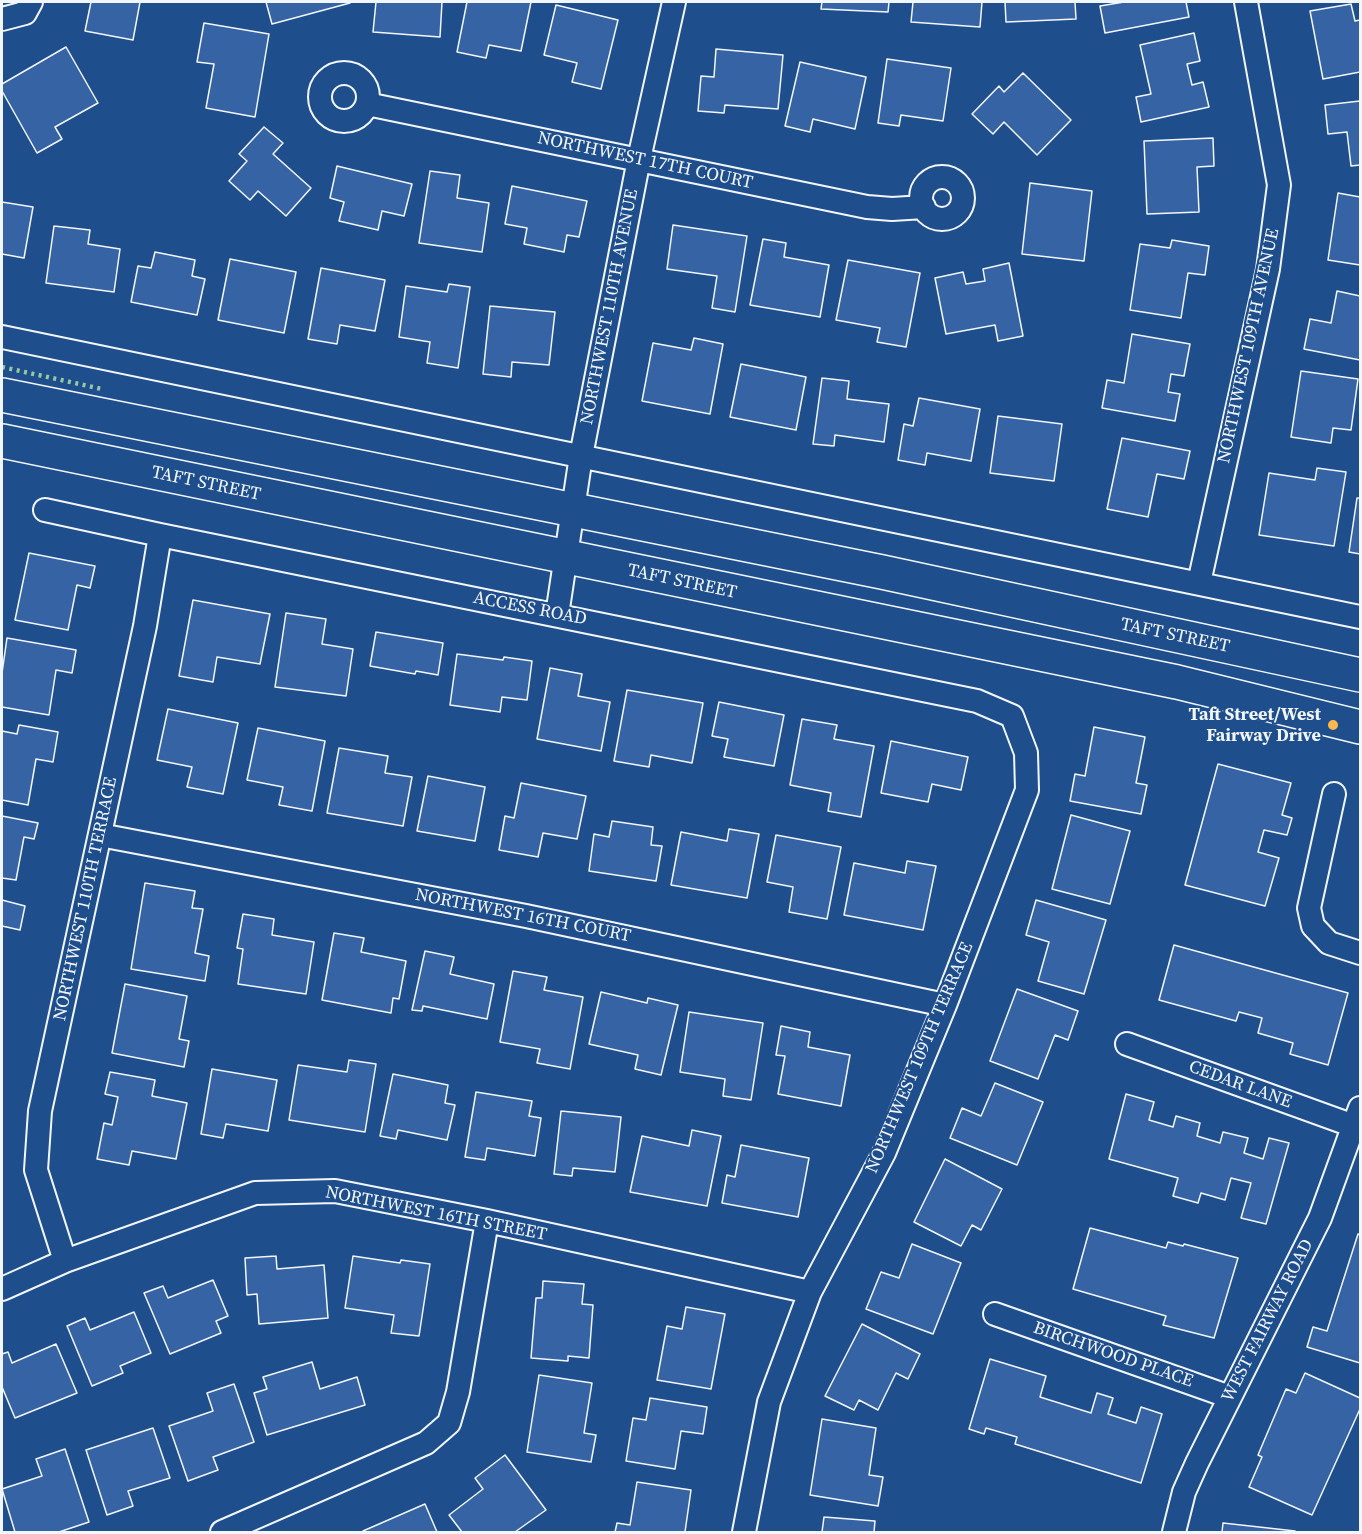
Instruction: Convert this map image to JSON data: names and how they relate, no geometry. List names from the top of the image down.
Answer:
{
  "streets": {
    "street": [
      "NORTHWEST 17TH COURT",
      "NORTHWEST 110TH AVENUE",
      "NORTHWEST 109TH AVENUE",
      "TAFT STREET",
      "ACCESS ROAD",
      "NORTHWEST 110TH TERRACE",
      "NORTHWEST 16TH COURT",
      "NORTHWEST 109TH TERRACE",
      "CEDAR LANE",
      "NORTHWEST 16TH STREET",
      "WEST FAIRWAY ROAD",
      "BIRCHWOOD PLACE"
    ]
  },
  "crossings": [
    ["NORTHWEST 17TH COURT", "NORTHWEST 110TH AVENUE"],
    ["NORTHWEST 110TH AVENUE", "TAFT STREET"],
    ["NORTHWEST 110TH AVENUE", "ACCESS ROAD"],
    ["ACCESS ROAD", "NORTHWEST 110TH TERRACE"],
    ["ACCESS ROAD", "NORTHWEST 109TH TERRACE"],
    ["NORTHWEST 110TH TERRACE", "NORTHWEST 16TH COURT"],
    ["NORTHWEST 110TH TERRACE", "NORTHWEST 16TH STREET"],
    ["NORTHWEST 16TH COURT", "NORTHWEST 109TH TERRACE"],
    ["NORTHWEST 109TH TERRACE", "NORTHWEST 16TH STREET"],
    ["CEDAR LANE", "WEST FAIRWAY ROAD"],
    ["WEST FAIRWAY ROAD", "BIRCHWOOD PLACE"]
  ],
  "places": ["Taft Street/West Fairway Drive"]
}
